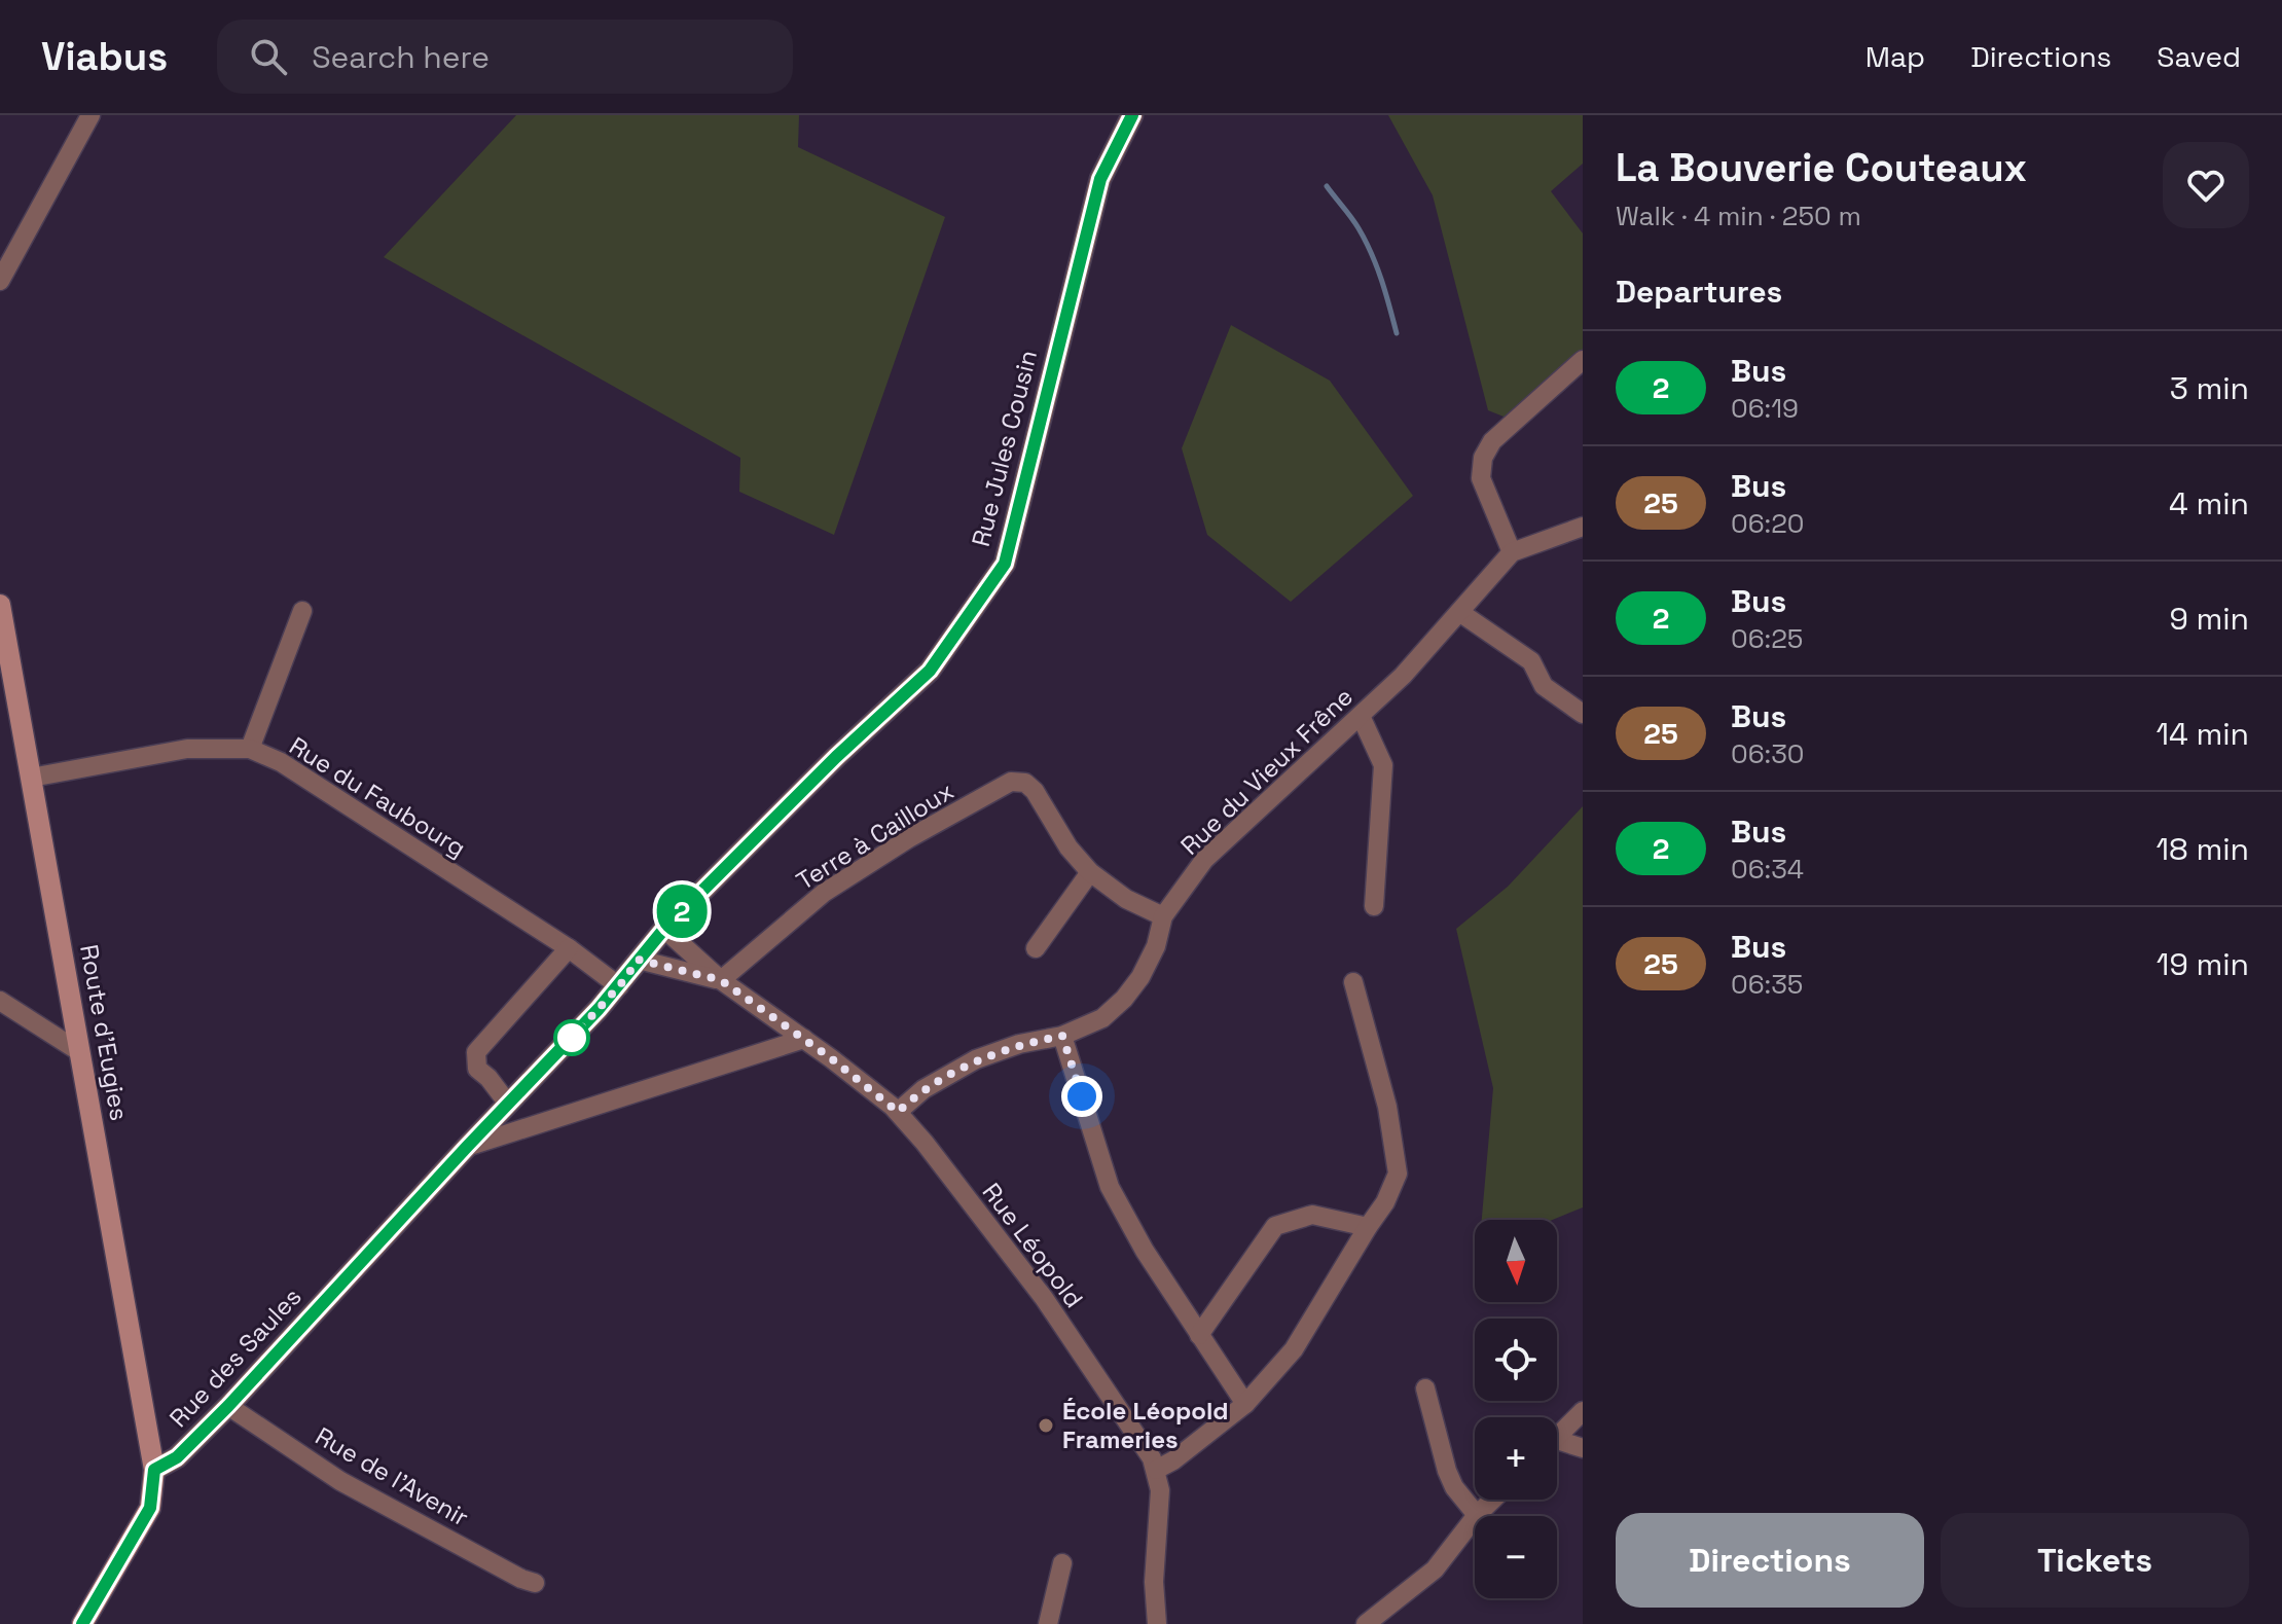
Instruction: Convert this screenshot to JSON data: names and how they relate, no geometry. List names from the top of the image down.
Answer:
{
  "streets": {
    "main road": ["Route d'Eugies"],
    "street": [
      "Rue Jules Cousin",
      "Rue du Vieux Frêne",
      "Rue du Faubourg",
      "Terre à Cailloux",
      "Rue Léopold",
      "Rue des Saules",
      "Rue de l'Avenir"
    ]
  },
  "crossings": [
    ["Rue Jules Cousin", "Rue Léopold"],
    ["Rue Jules Cousin", "Rue des Saules"],
    ["Rue du Vieux Frêne", "Rue Léopold"],
    ["Rue du Faubourg", "Route d'Eugies"],
    ["Rue du Faubourg", "Rue des Saules"],
    ["Terre à Cailloux", "Rue Léopold"],
    ["Route d'Eugies", "Rue des Saules"],
    ["Rue Léopold", "Rue des Saules"],
    ["Rue des Saules", "Rue de l'Avenir"]
  ],
  "places": ["École Léopold Frameries"],
  "lines": ["bus line 2"],
  "north": "bottom",
  "page": {
    "header": "Viabus",
    "search": "Search here",
    "nav": ["Map", "Directions", "Saved"],
    "on_map": "2",
    "heading": [
      ["La Bouverie Couteaux", "Walk · 4 min · 250 m"],
      "Departures"
    ],
    "list": [
      {
        "mark": "2",
        "name": "Bus",
        "note": "06:19",
        "value": "3 min"
      },
      {
        "mark": "25",
        "name": "Bus",
        "note": "06:20",
        "value": "4 min"
      },
      {
        "mark": "2",
        "name": "Bus",
        "note": "06:25",
        "value": "9 min"
      },
      {
        "mark": "25",
        "name": "Bus",
        "note": "06:30",
        "value": "14 min"
      },
      {
        "mark": "2",
        "name": "Bus",
        "note": "06:34",
        "value": "18 min"
      },
      {
        "mark": "25",
        "name": "Bus",
        "note": "06:35",
        "value": "19 min"
      }
    ],
    "map_buttons": ["+", "−"],
    "buttons": ["Directions", "Tickets"]
  }
}
